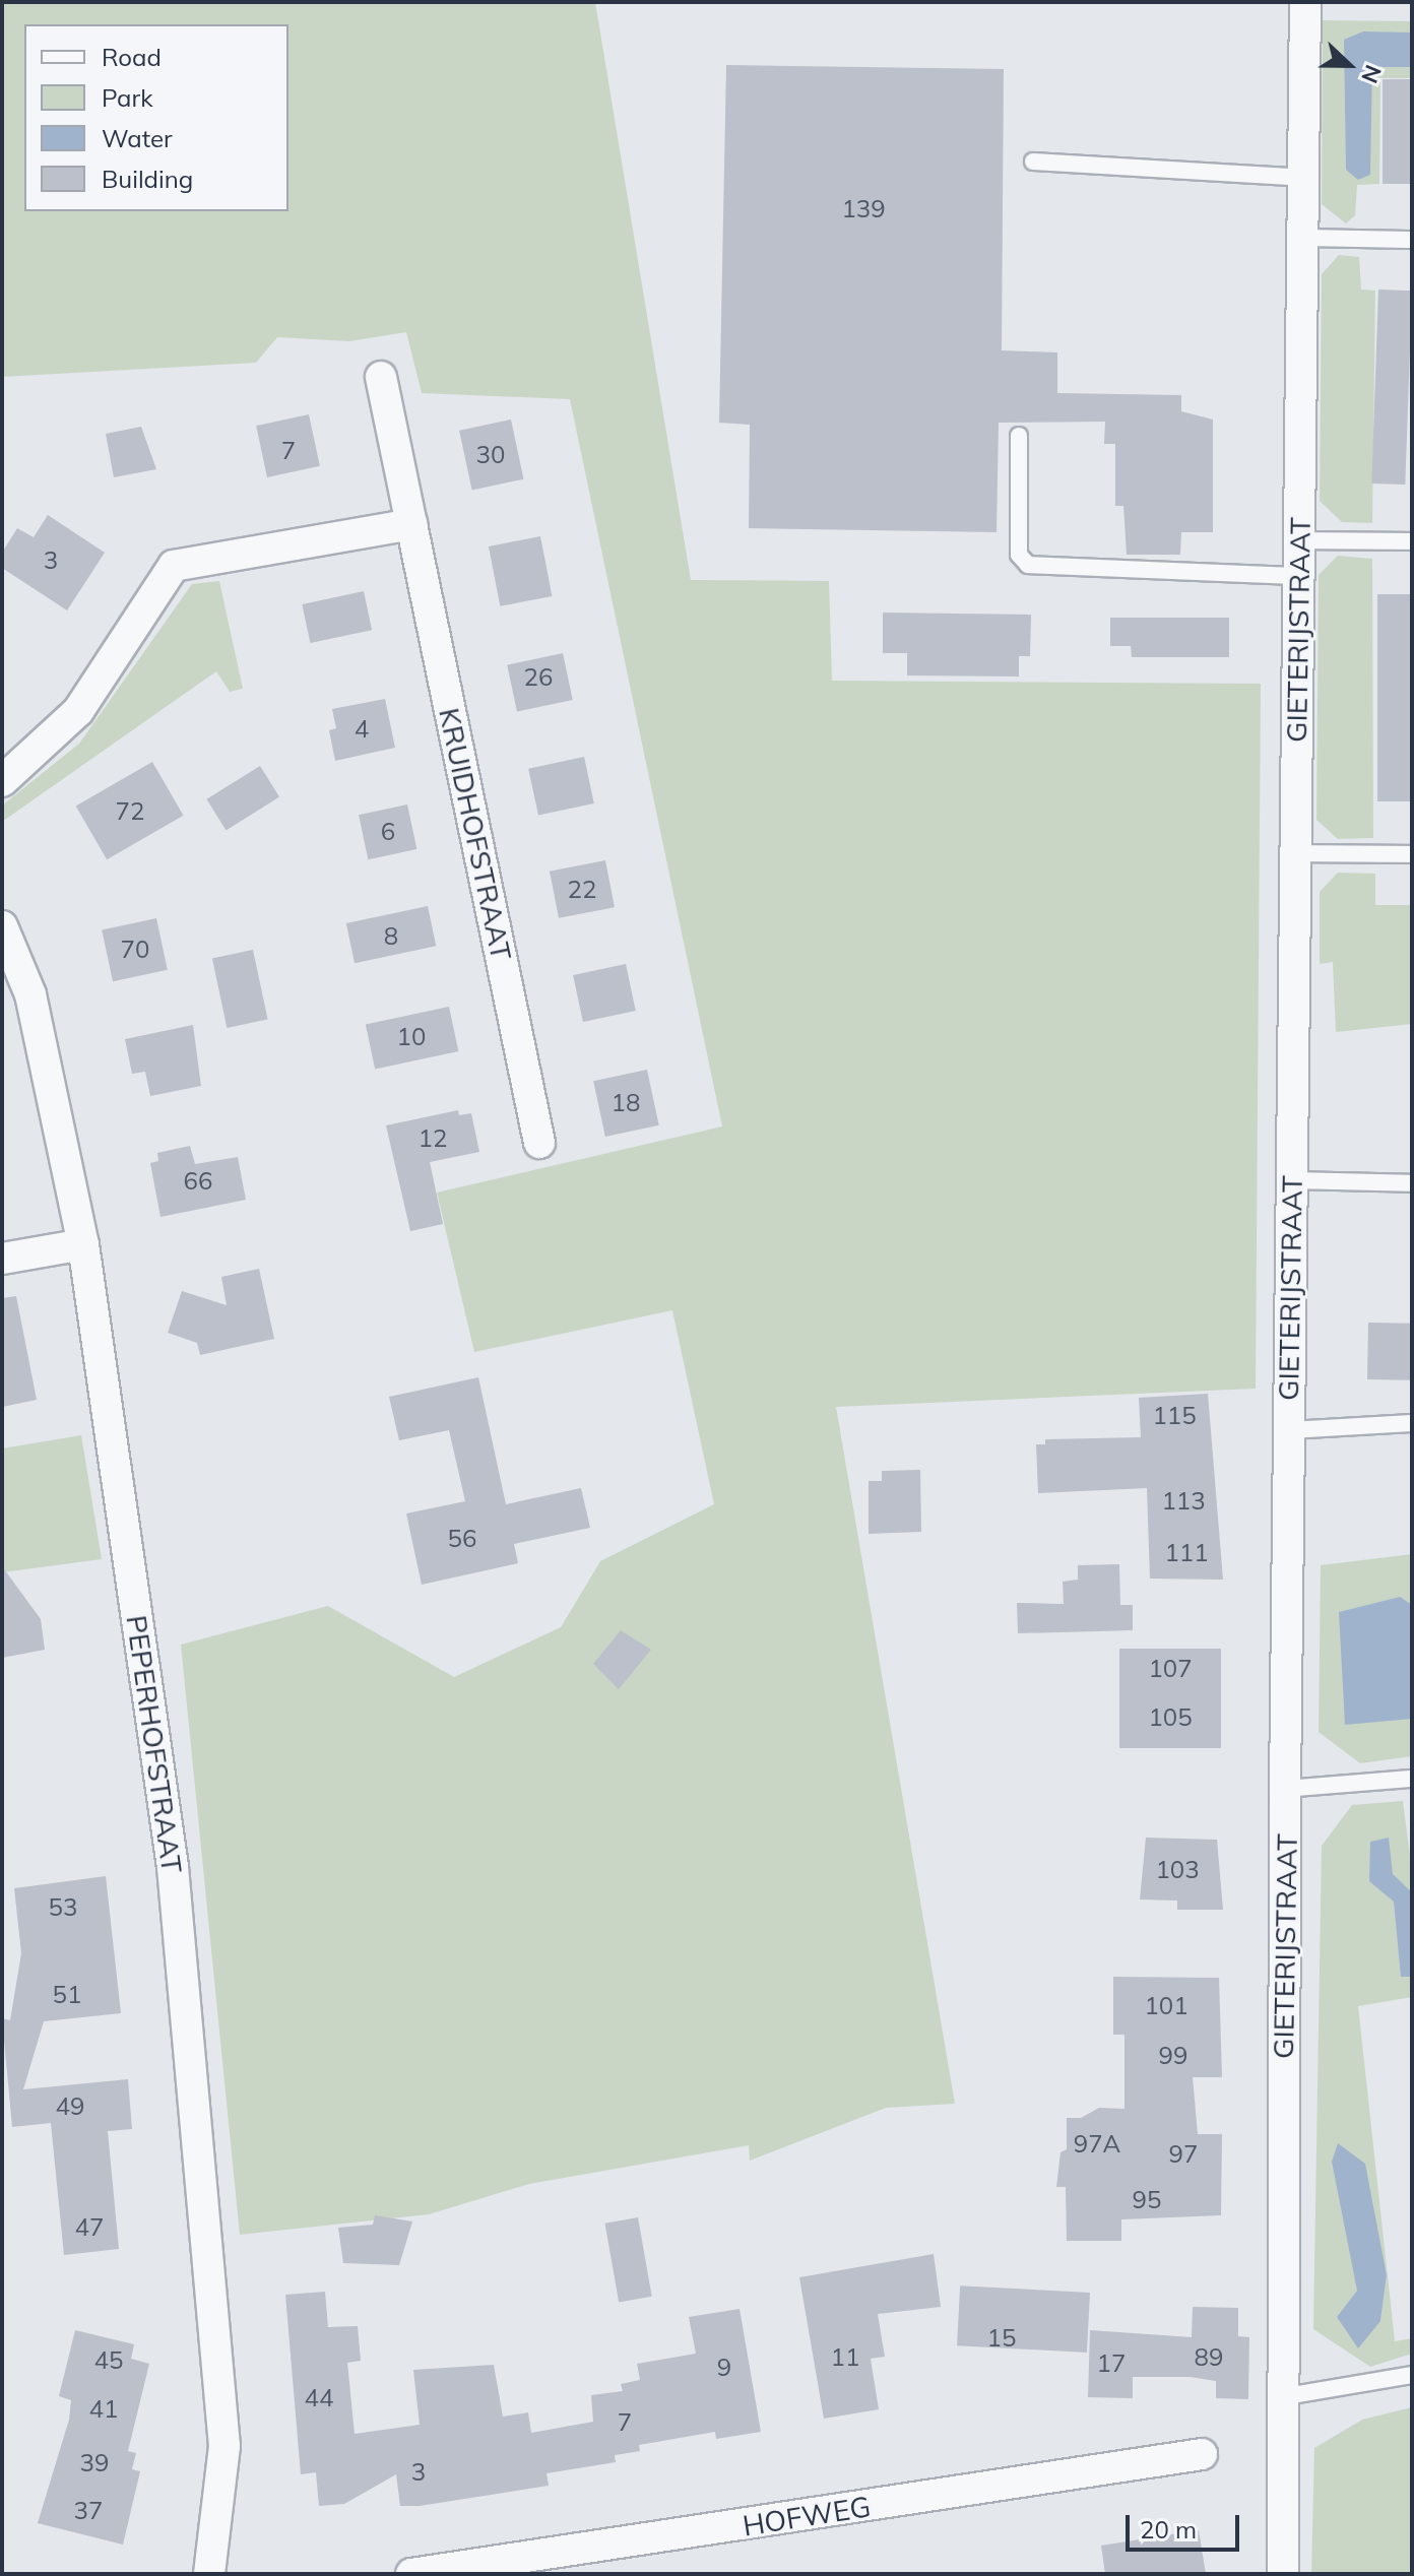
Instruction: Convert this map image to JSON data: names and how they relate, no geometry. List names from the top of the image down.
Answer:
{
  "streets": {
    "street": [
      "GIETERIJSTRAAT",
      "KRUIDHOFSTRAAT",
      "PEPERHOFSTRAAT",
      "HOFWEG"
    ]
  },
  "house_numbers": [
    "139",
    "7",
    "30",
    "3",
    "26",
    "4",
    "72",
    "6",
    "22",
    "8",
    "70",
    "10",
    "18",
    "12",
    "66",
    "115",
    "113",
    "56",
    "111",
    "107",
    "105",
    "103",
    "53",
    "51",
    "101",
    "99",
    "49",
    "97A",
    "97",
    "95",
    "47",
    "15",
    "11",
    "89",
    "45",
    "17",
    "9",
    "44",
    "41",
    "7",
    "39",
    "3",
    "37"
  ],
  "legend": [
    "Road",
    "Park",
    "Water",
    "Building"
  ],
  "scale_bar": "20 m",
  "north": "right"
}
